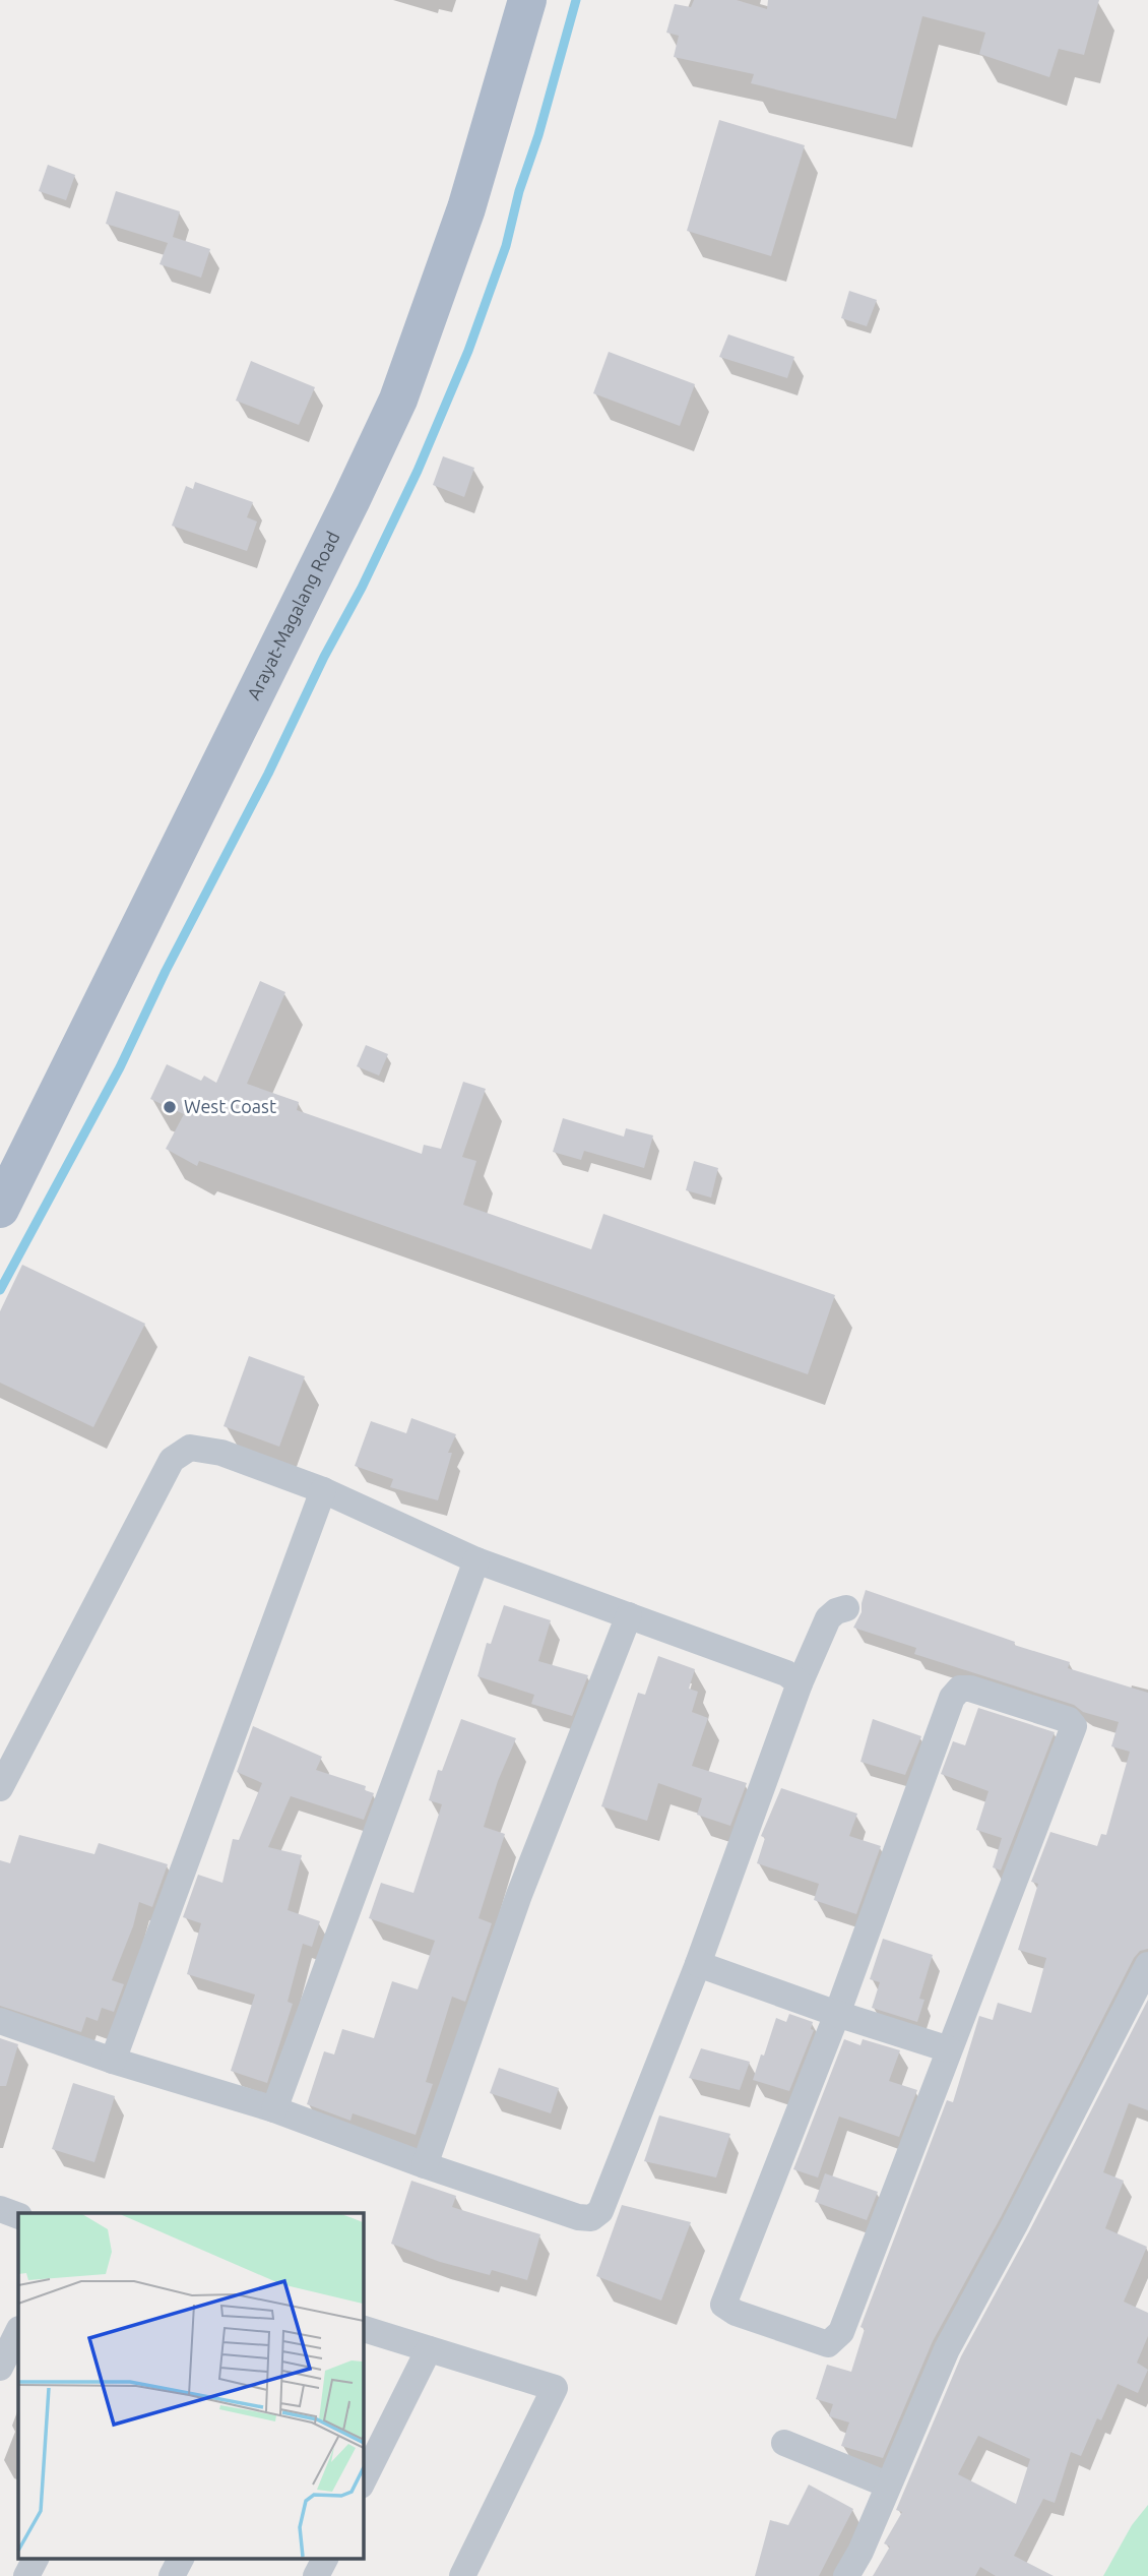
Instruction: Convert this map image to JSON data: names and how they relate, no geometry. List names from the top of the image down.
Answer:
{
  "streets": {
    "main road": ["Arayat-Magalang Road"]
  },
  "places": ["West Coast"]
}
